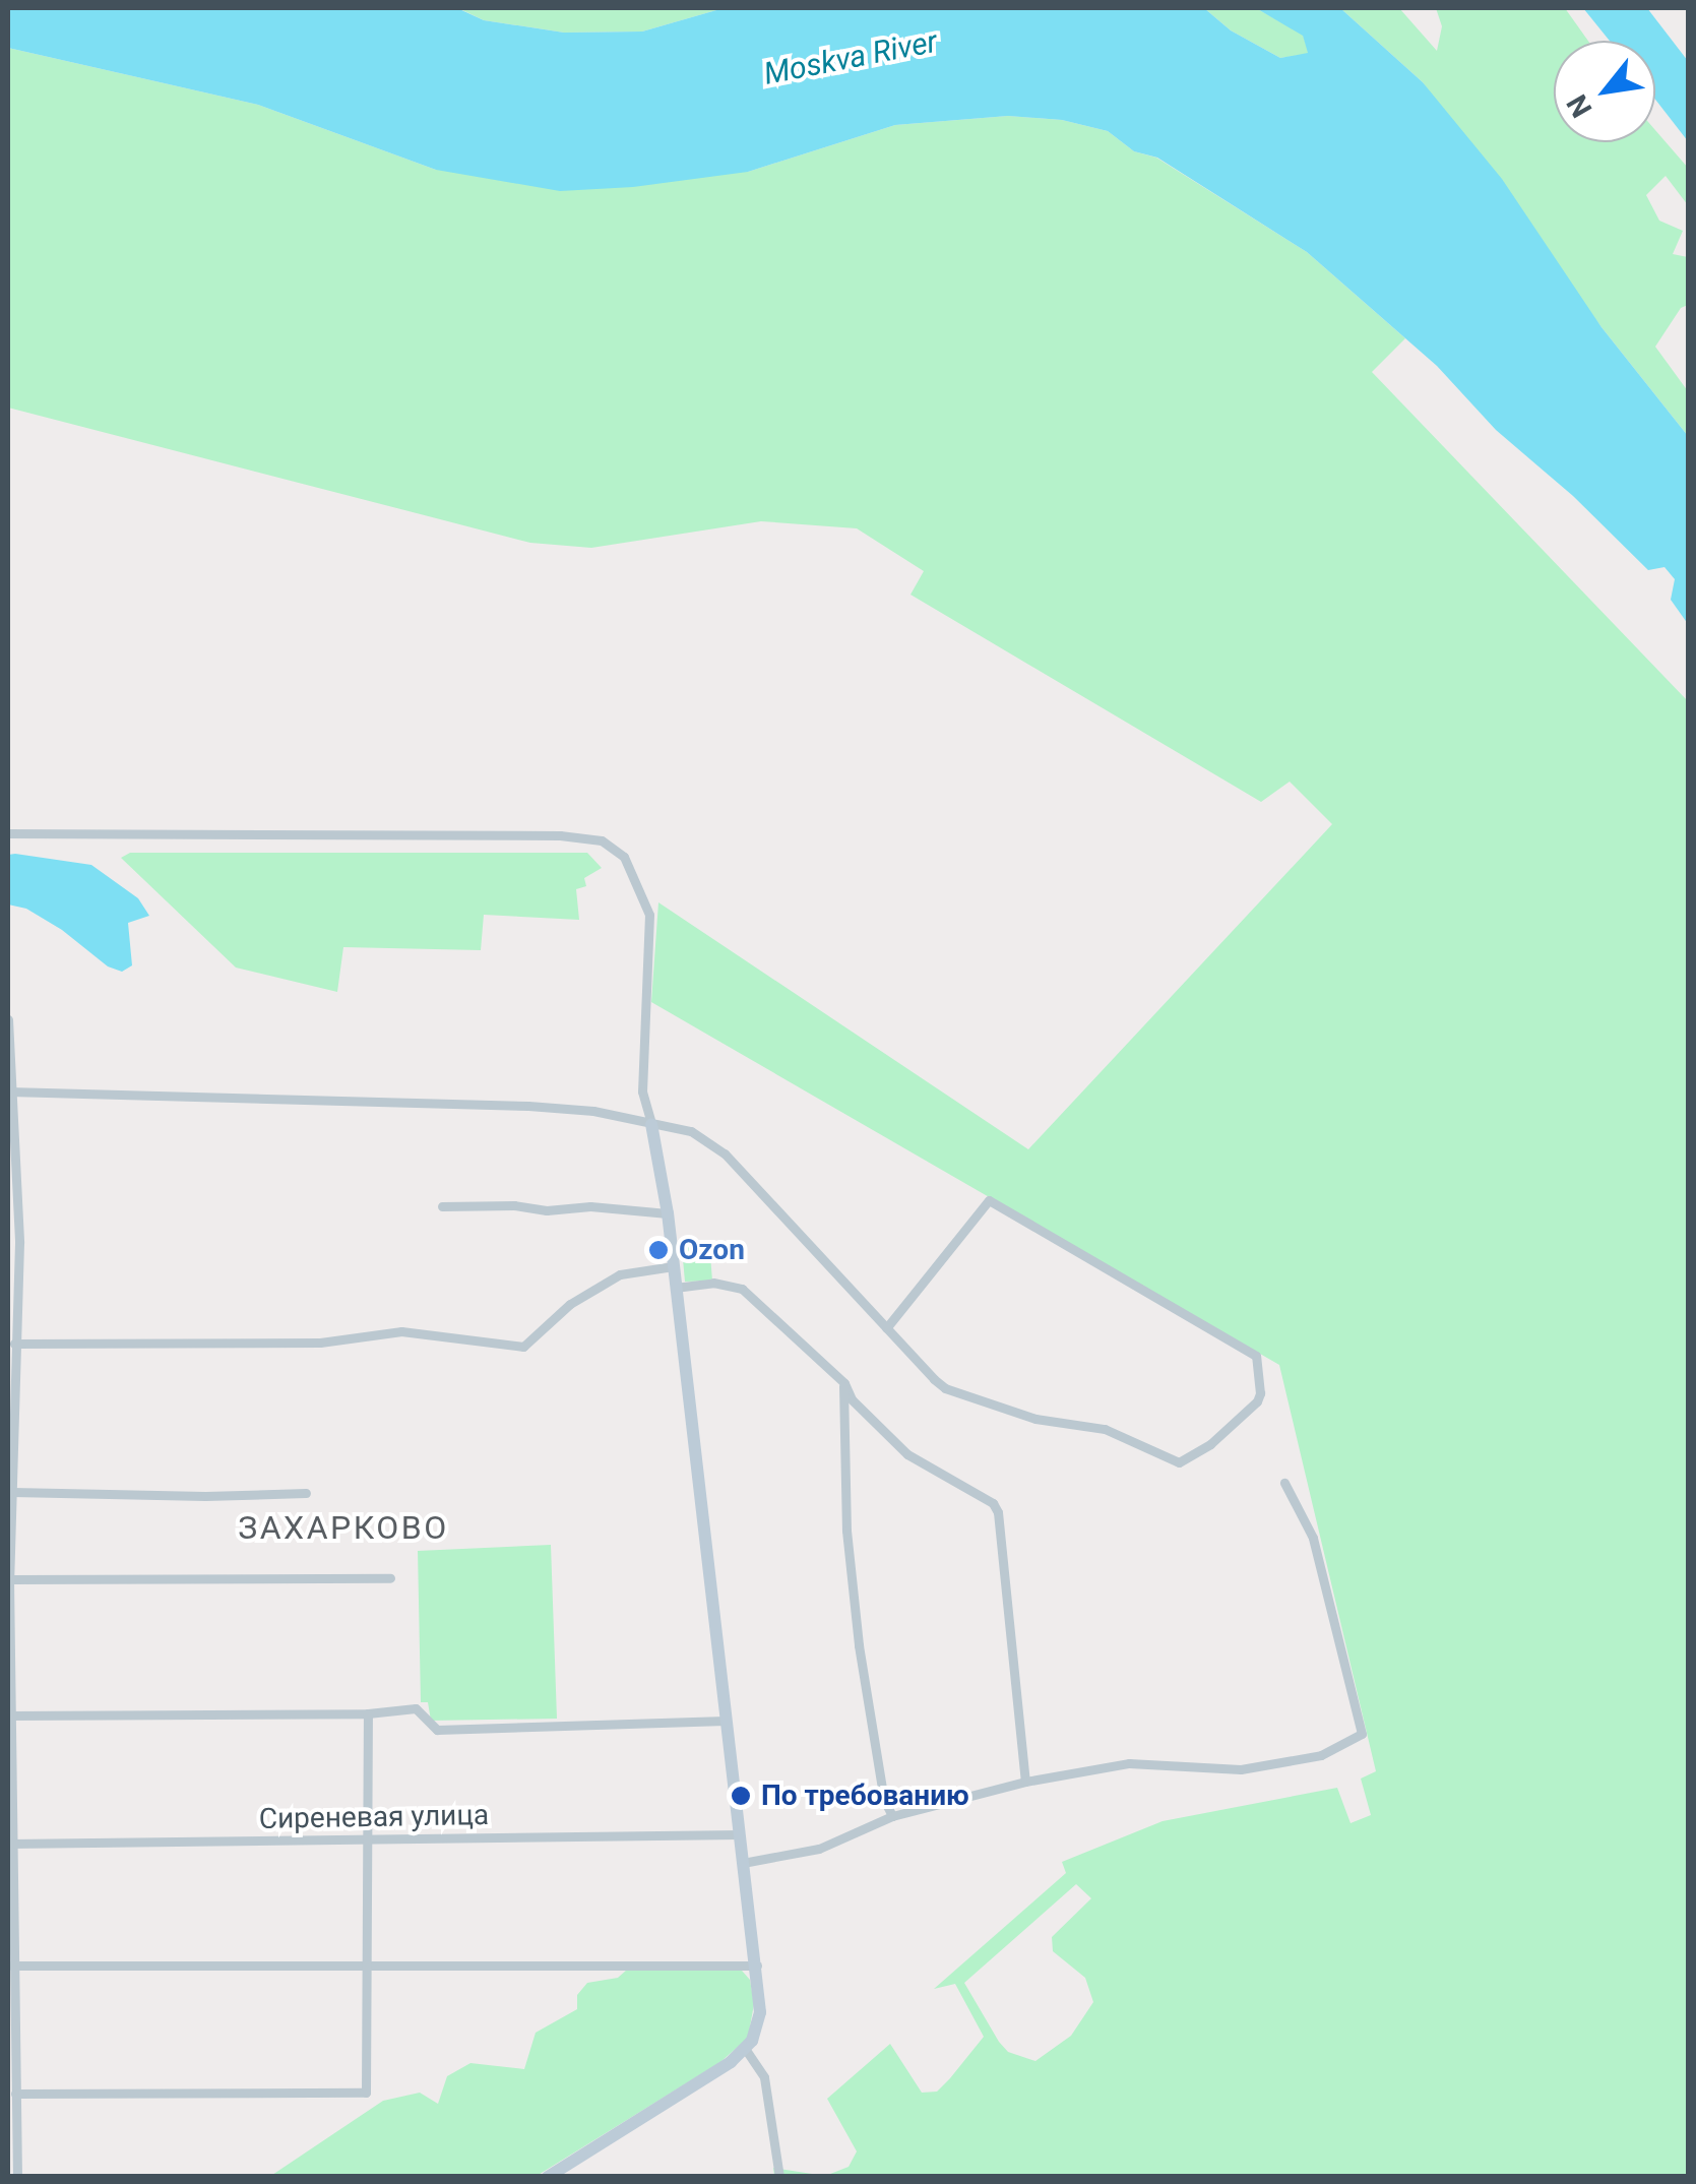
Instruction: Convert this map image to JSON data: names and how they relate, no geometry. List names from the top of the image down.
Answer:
{
  "streets": {
    "street": ["Сиреневая улица"]
  },
  "districts": ["ЗАХАРКОВО"],
  "water": ["Moskva River"],
  "places": ["Ozon", "По требованию"],
  "north": "bottom left"
}
